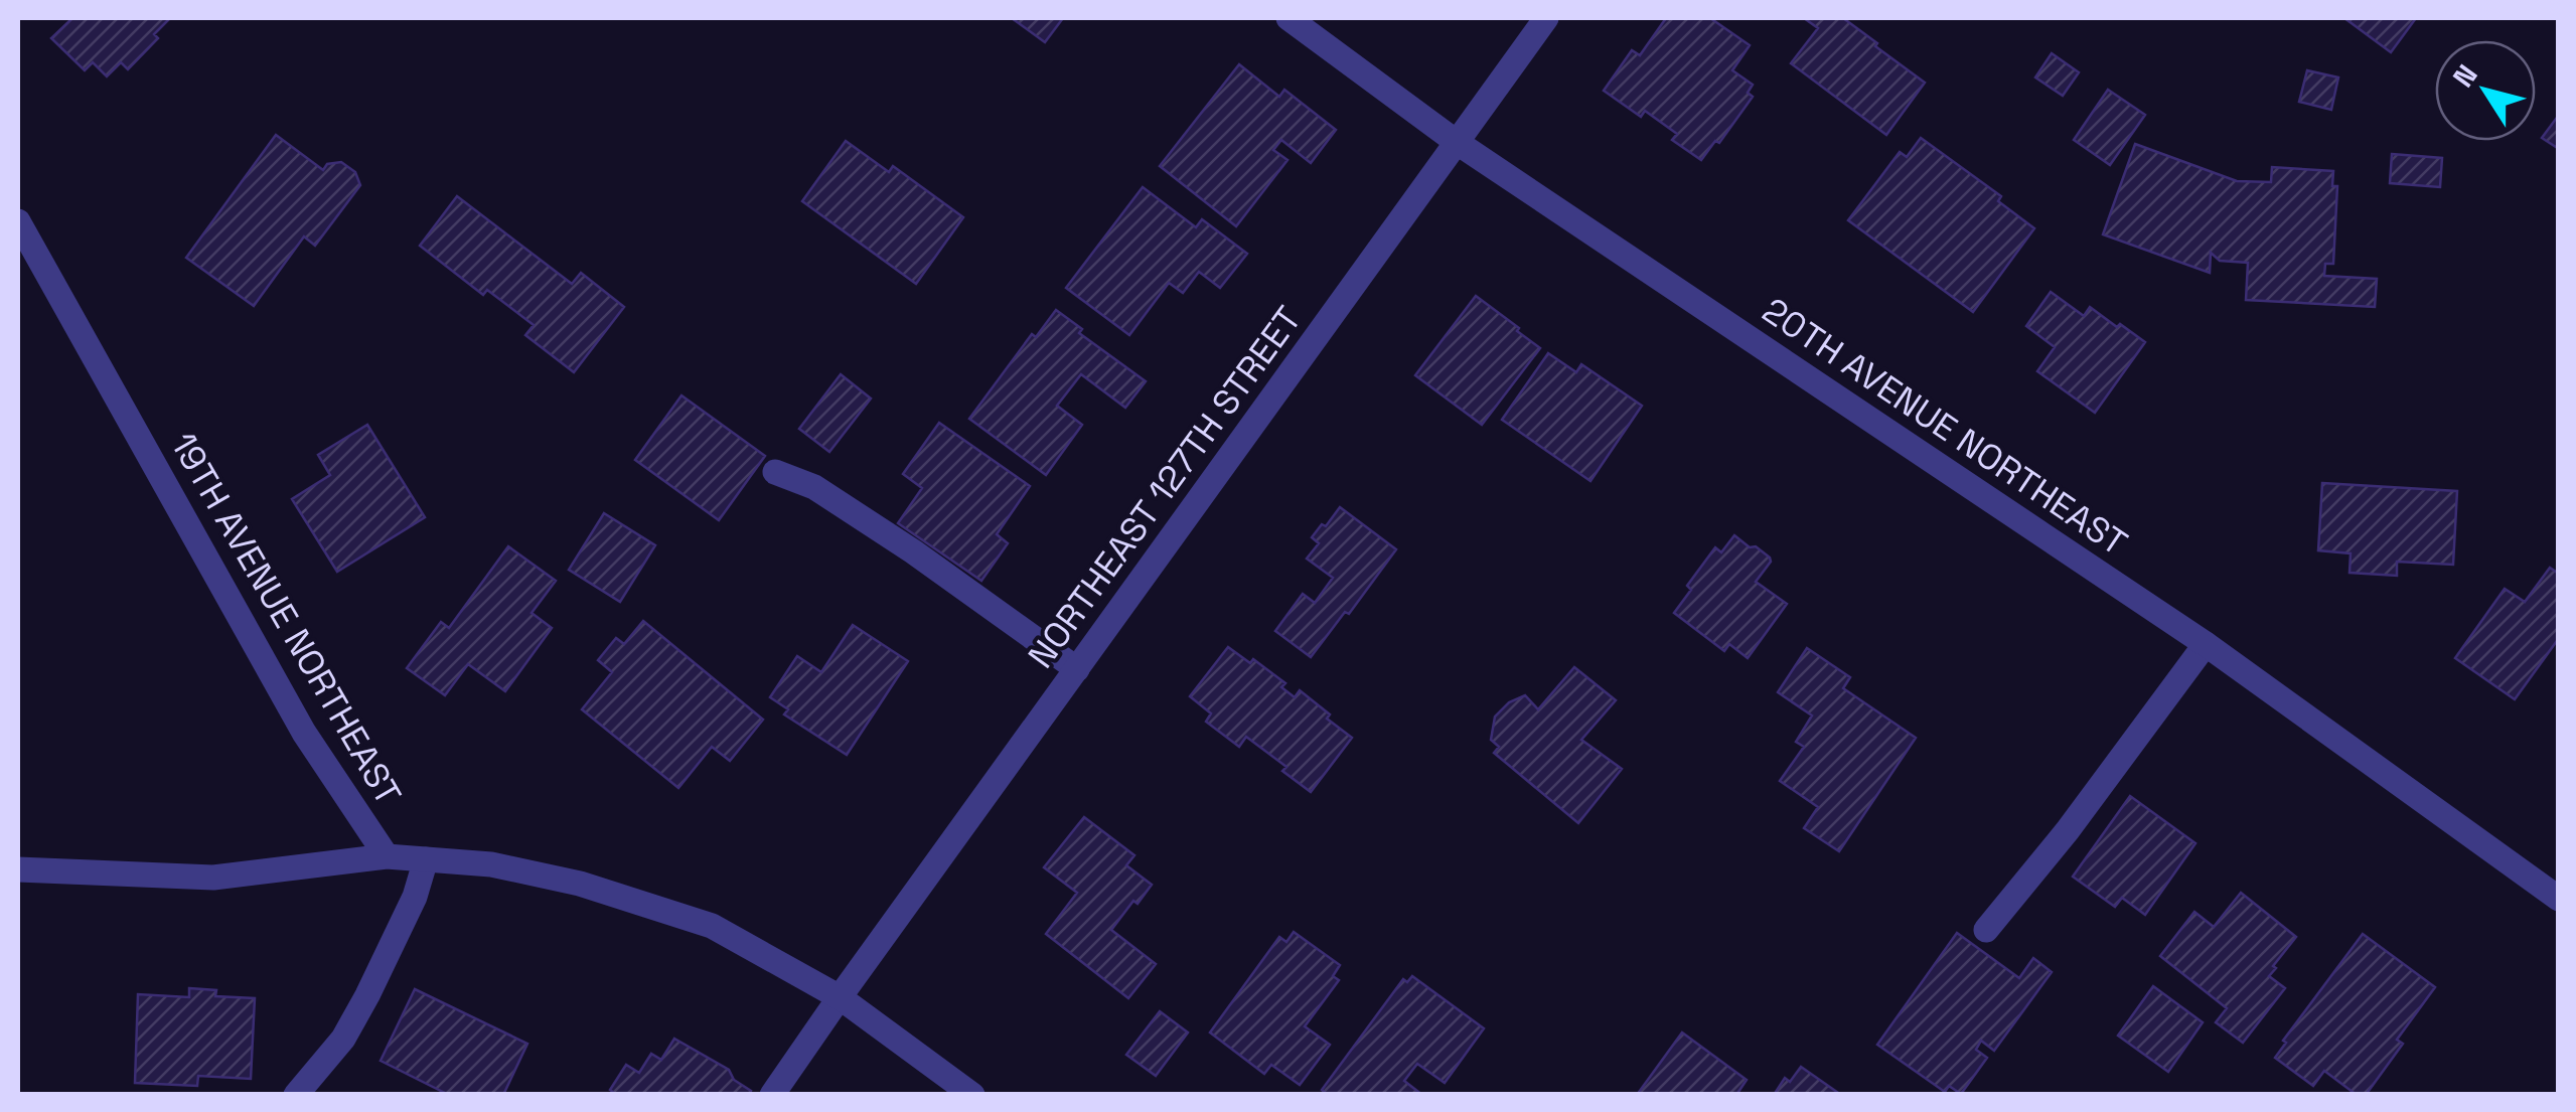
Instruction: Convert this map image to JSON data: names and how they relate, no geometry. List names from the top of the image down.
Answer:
{
  "streets": {
    "street": ["20TH AVENUE NORTHEAST", "NORTHEAST 127TH STREET", "19TH AVENUE NORTHEAST"]
  },
  "crossings": [
    ["20TH AVENUE NORTHEAST", "NORTHEAST 127TH STREET"],
    ["NORTHEAST 127TH STREET", "19TH AVENUE NORTHEAST"]
  ],
  "north": "top left"
}
